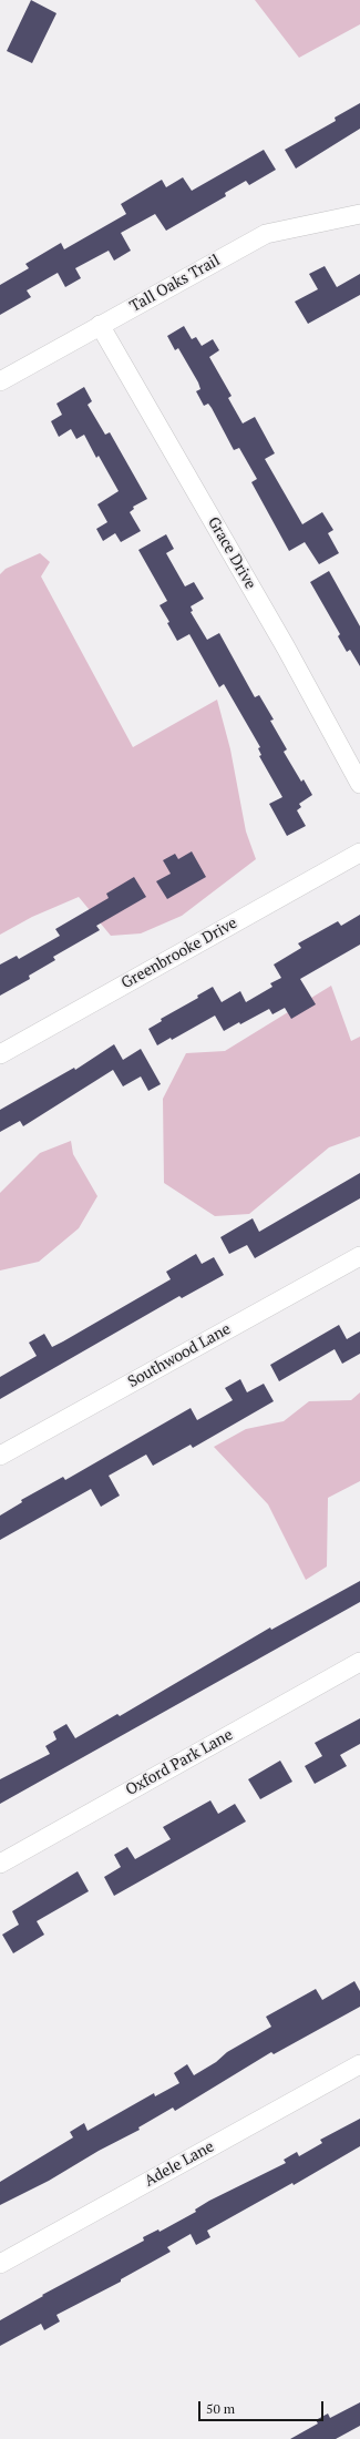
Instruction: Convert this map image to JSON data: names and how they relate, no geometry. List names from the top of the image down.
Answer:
{
  "streets": {
    "street": [
      "Tall Oaks Trail",
      "Grace Drive",
      "Greenbrooke Drive",
      "Southwood Lane",
      "Oxford Park Lane",
      "Adele Lane"
    ]
  },
  "crossings": [
    ["Tall Oaks Trail", "Grace Drive"]
  ],
  "scale_bar": "50 m"
}
